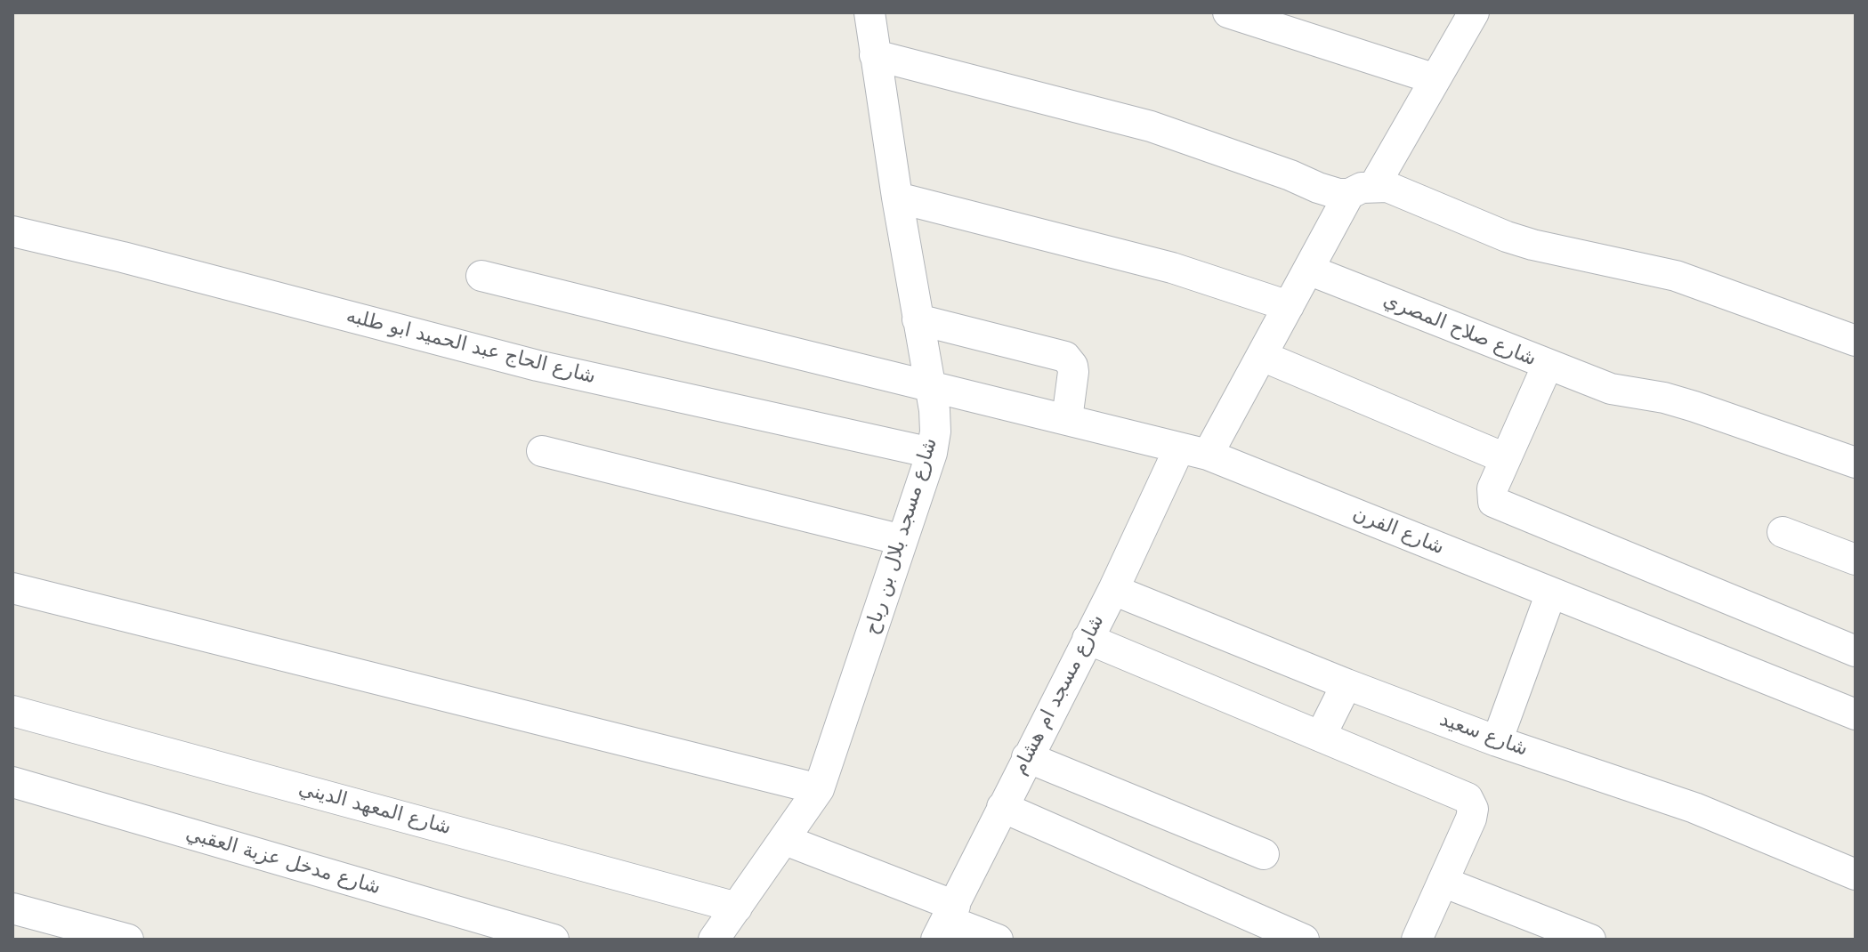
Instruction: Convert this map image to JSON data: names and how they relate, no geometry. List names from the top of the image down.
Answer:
{
  "streets": {
    "street": [
      "شارع صلاح المصري",
      "شارع الحاج عبد الحميد ابو طلبه",
      "شارع الفرن",
      "شارع مسجد بلال بن رباح",
      "شارع مسجد ام هشام",
      "شارع سعيد",
      "شارع المعهد الديني",
      "شارع مدخل عزبة العقبي"
    ]
  },
  "crossings": [
    ["شارع صلاح المصري", "شارع مسجد ام هشام"],
    ["شارع الحاج عبد الحميد ابو طلبه", "شارع مسجد بلال بن رباح"],
    ["شارع الفرن", "شارع مسجد بلال بن رباح"],
    ["شارع الفرن", "شارع مسجد ام هشام"],
    ["شارع مسجد بلال بن رباح", "شارع المعهد الديني"],
    ["شارع مسجد ام هشام", "شارع سعيد"]
  ]
}
